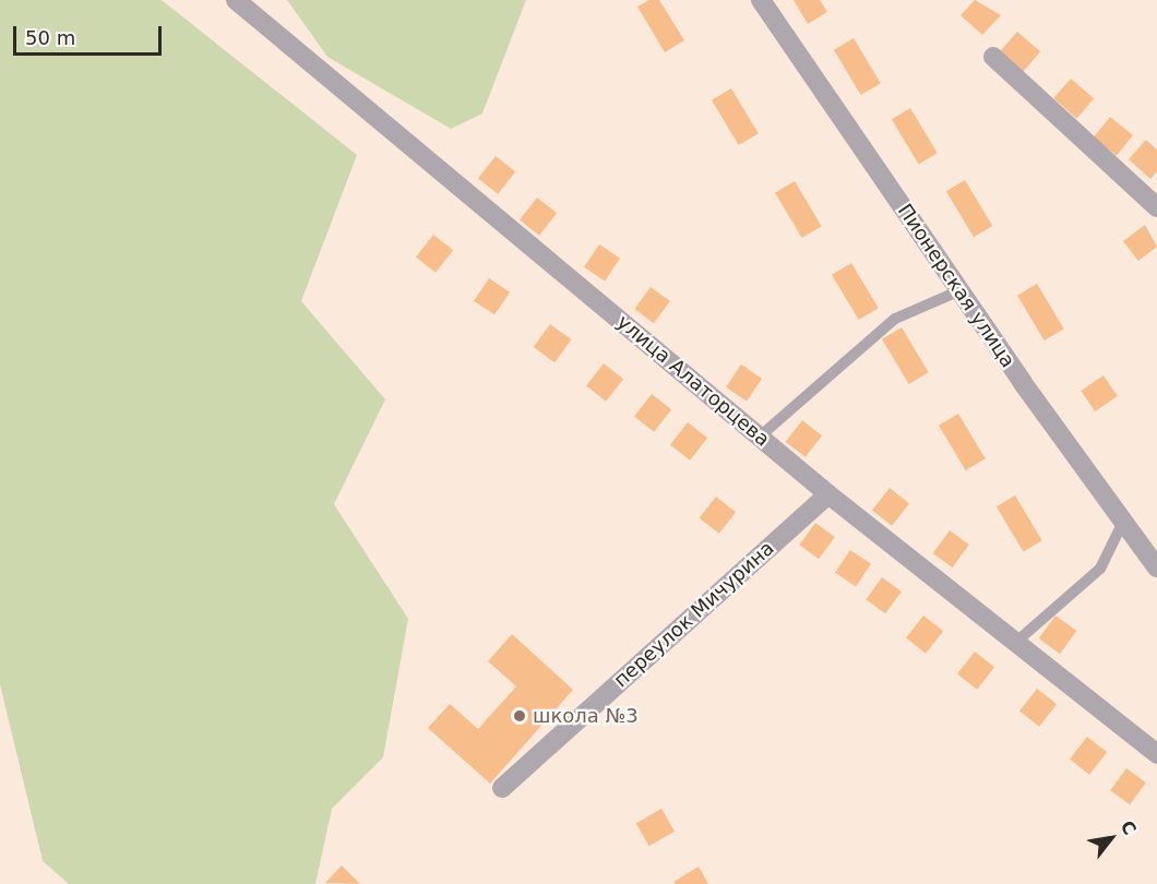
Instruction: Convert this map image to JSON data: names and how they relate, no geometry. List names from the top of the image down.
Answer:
{
  "streets": {
    "street": ["Пионерская улица", "улица Алаторцева", "переулок Мичурина"]
  },
  "crossings": [
    ["улица Алаторцева", "переулок Мичурина"]
  ],
  "places": ["школа №3"],
  "scale_bar": "50 m",
  "north": "top right"
}
